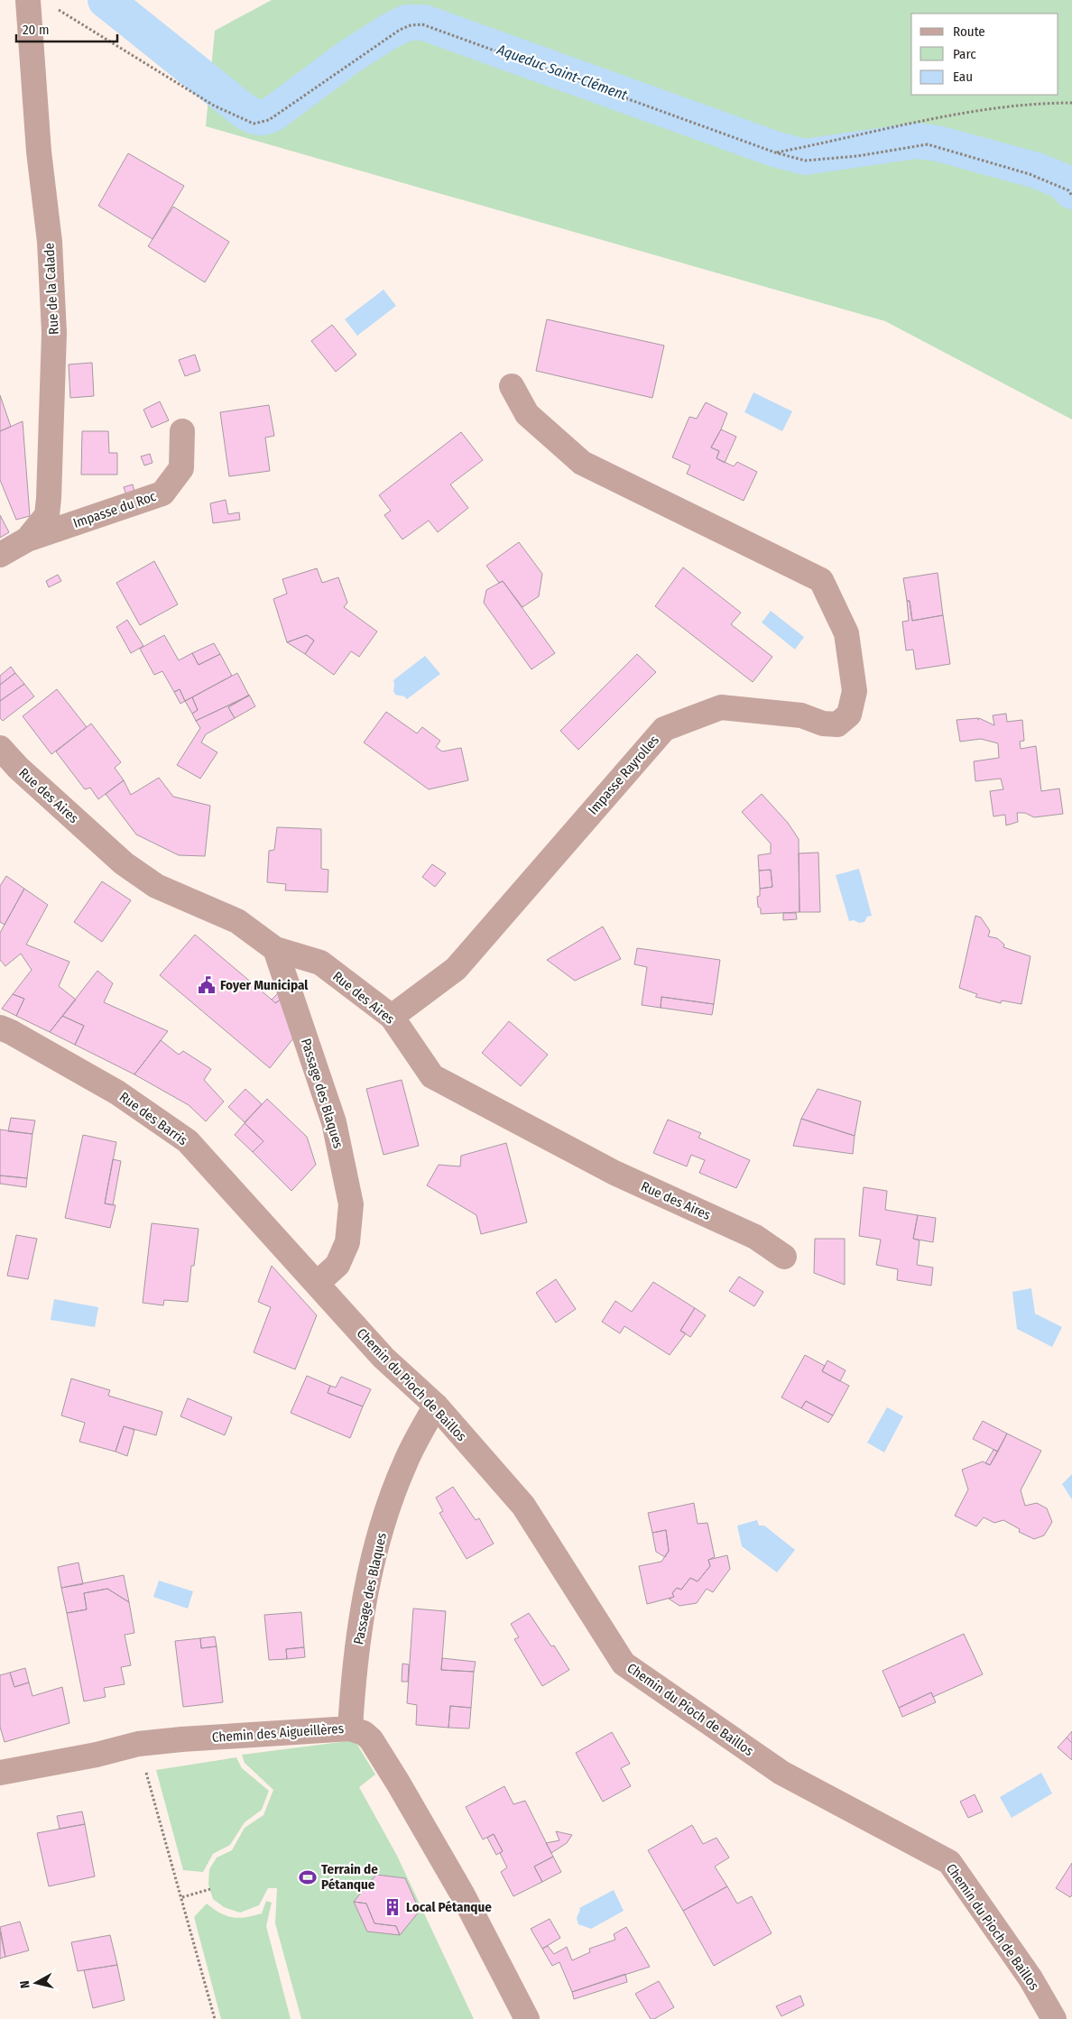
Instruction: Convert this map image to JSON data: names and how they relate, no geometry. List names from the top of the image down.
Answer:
{
  "streets": {
    "street": [
      "Rue de la Calade",
      "Impasse du Roc",
      "Impasse Rayrolles",
      "Rue des Aires",
      "Passage des Blaques",
      "Rue des Barris",
      "Chemin du Pioch de Baillos",
      "Chemin des Aigueillères"
    ]
  },
  "crossings": [
    ["Rue de la Calade", "Impasse du Roc"],
    ["Impasse Rayrolles", "Rue des Aires"],
    ["Rue des Aires", "Passage des Blaques"],
    ["Passage des Blaques", "Rue des Barris"],
    ["Passage des Blaques", "Chemin du Pioch de Baillos"],
    ["Passage des Blaques", "Chemin des Aigueillères"],
    ["Rue des Barris", "Chemin du Pioch de Baillos"]
  ],
  "water": ["Aqueduc Saint-Clément"],
  "places": {
    "public building": ["Foyer Municipal"],
    "sports": ["Terrain de Pétanque"],
    "building": ["Local Pétanque"]
  },
  "legend": ["Route", "Parc", "Eau"],
  "scale_bar": "20 m",
  "north": "left"
}
